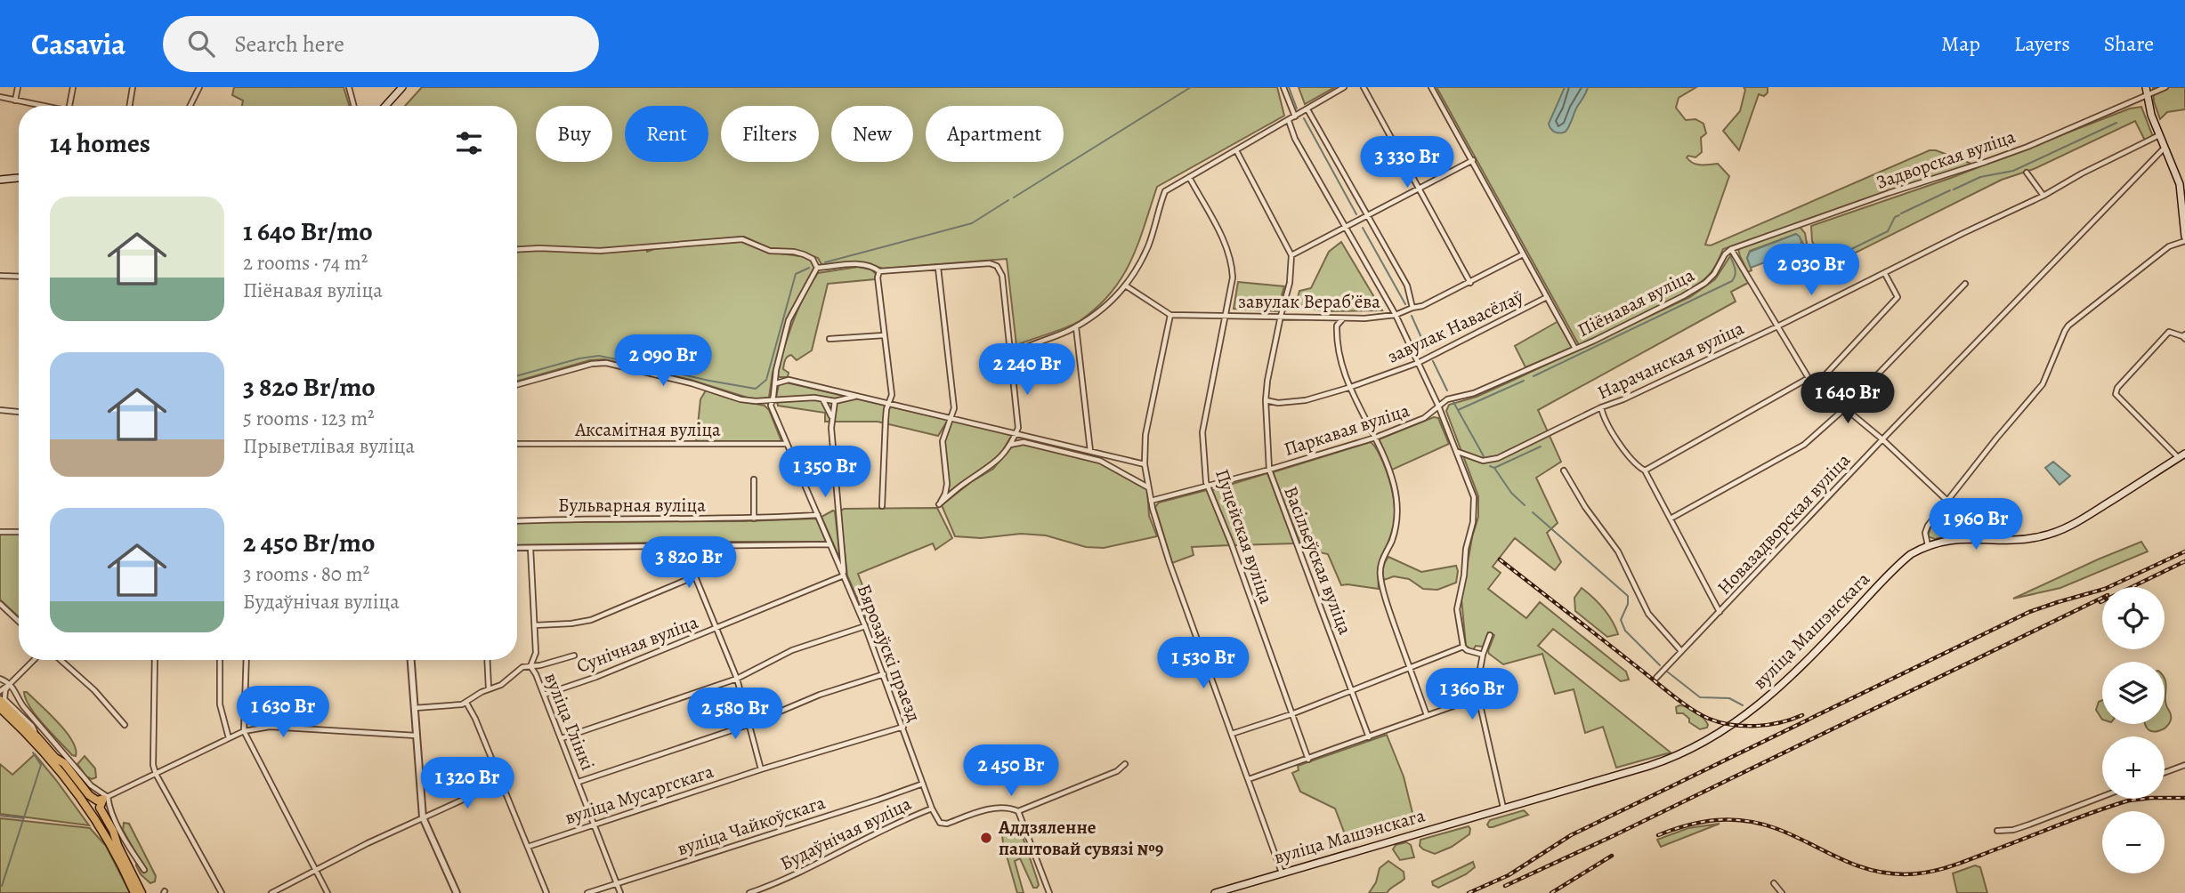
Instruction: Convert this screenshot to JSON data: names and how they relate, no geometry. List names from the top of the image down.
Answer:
{
  "streets": {
    "main road": ["вуліца Машэнскага"],
    "street": [
      "Задворская вуліца",
      "завулак Верабʼёва",
      "Піёнавая вуліца",
      "завулак Навасёлаў",
      "Нарачанская вуліца",
      "Аксамітная вуліца",
      "Паркавая вуліца",
      "Бульварная вуліца",
      "Новазадворская вуліца",
      "Пуцейская вуліца",
      "Васільеўская вуліца",
      "Сунічная вуліца",
      "Бярозаўскі праезд",
      "вуліца Глінкі",
      "вуліца Мусаргскага",
      "вуліца Чайкоўскага",
      "Будаўнічая вуліца"
    ]
  },
  "crossings": [
    ["Задворская вуліца", "Піёнавая вуліца"],
    ["завулак Верабʼёва", "Пуцейская вуліца"],
    ["завулак Верабʼёва", "Васільеўская вуліца"],
    ["Піёнавая вуліца", "Паркавая вуліца"],
    ["завулак Навасёлаў", "Васільеўская вуліца"],
    ["Паркавая вуліца", "Пуцейская вуліца"],
    ["Паркавая вуліца", "Васільеўская вуліца"],
    ["Сунічная вуліца", "Бярозаўскі праезд"],
    ["Сунічная вуліца", "вуліца Глінкі"],
    ["Бярозаўскі праезд", "вуліца Мусаргскага"],
    ["Бярозаўскі праезд", "вуліца Чайкоўскага"],
    ["Бярозаўскі праезд", "Будаўнічая вуліца"],
    ["вуліца Глінкі", "вуліца Мусаргскага"],
    ["вуліца Глінкі", "вуліца Чайкоўскага"]
  ],
  "places": ["Аддзяленне паштовай сувязі №9"],
  "page": {
    "header": "Casavia",
    "search": "Search here",
    "nav": ["Map", "Layers", "Share"],
    "chip": [
      "Buy",
      "Rent",
      "Filters",
      "New",
      "Apartment"
    ],
    "heading": "14 homes",
    "price": [
      "3 330 Br",
      "2 030 Br",
      "2 090 Br",
      "2 240 Br",
      "1 640 Br",
      "1 350 Br",
      "1 960 Br",
      "3 820 Br",
      "1 530 Br",
      "1 360 Br",
      "1 630 Br",
      "2 580 Br",
      "2 450 Br",
      "1 320 Br"
    ],
    "list": [
      {
        "name": "1 640 Br/mo",
        "note": "2 rooms · 74 m² · Піёнавая вуліца"
      },
      {
        "name": "3 820 Br/mo",
        "note": "5 rooms · 123 m² · Прыветлівая вуліца"
      },
      {
        "name": "2 450 Br/mo",
        "note": "3 rooms · 80 m² · Будаўнічая вуліца"
      }
    ],
    "map_buttons": ["+", "−"]
  }
}
